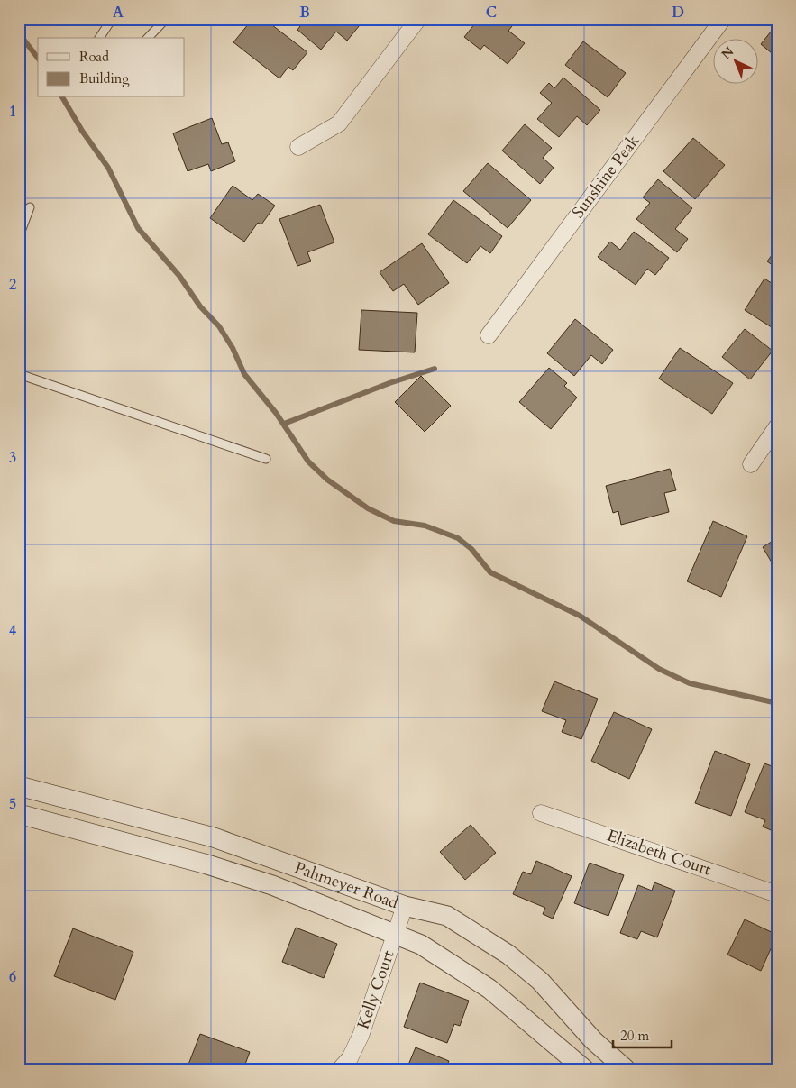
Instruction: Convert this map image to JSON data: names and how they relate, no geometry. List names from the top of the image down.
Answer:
{
  "streets": {
    "street": [
      "Sunshine Peak",
      "Elizabeth Court",
      "Pahmeyer Road",
      "Kelly Court"
    ]
  },
  "crossings": [
    ["Pahmeyer Road", "Kelly Court"]
  ],
  "legend": ["Road", "Building"],
  "scale_bar": "20 m",
  "north": "top left",
  "grid": {
    "columns": [
      "A",
      "B",
      "C",
      "D"
    ],
    "rows": [
      "1",
      "2",
      "3",
      "4",
      "5",
      "6"
    ]
  }
}
